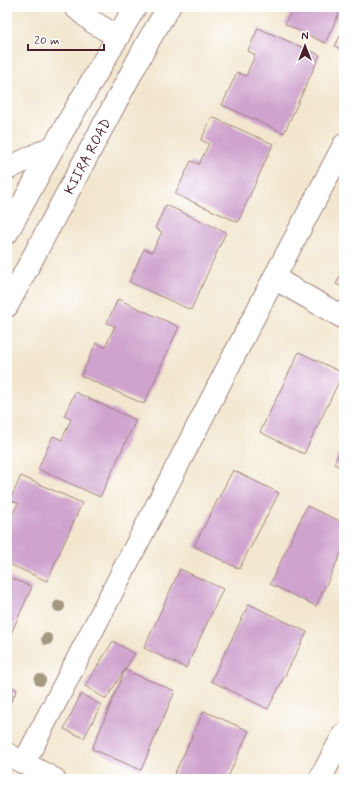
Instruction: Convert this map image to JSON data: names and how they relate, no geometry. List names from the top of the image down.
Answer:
{
  "streets": {
    "street": ["KIIRA ROAD"]
  },
  "scale_bar": "20 m",
  "north": "top"
}
